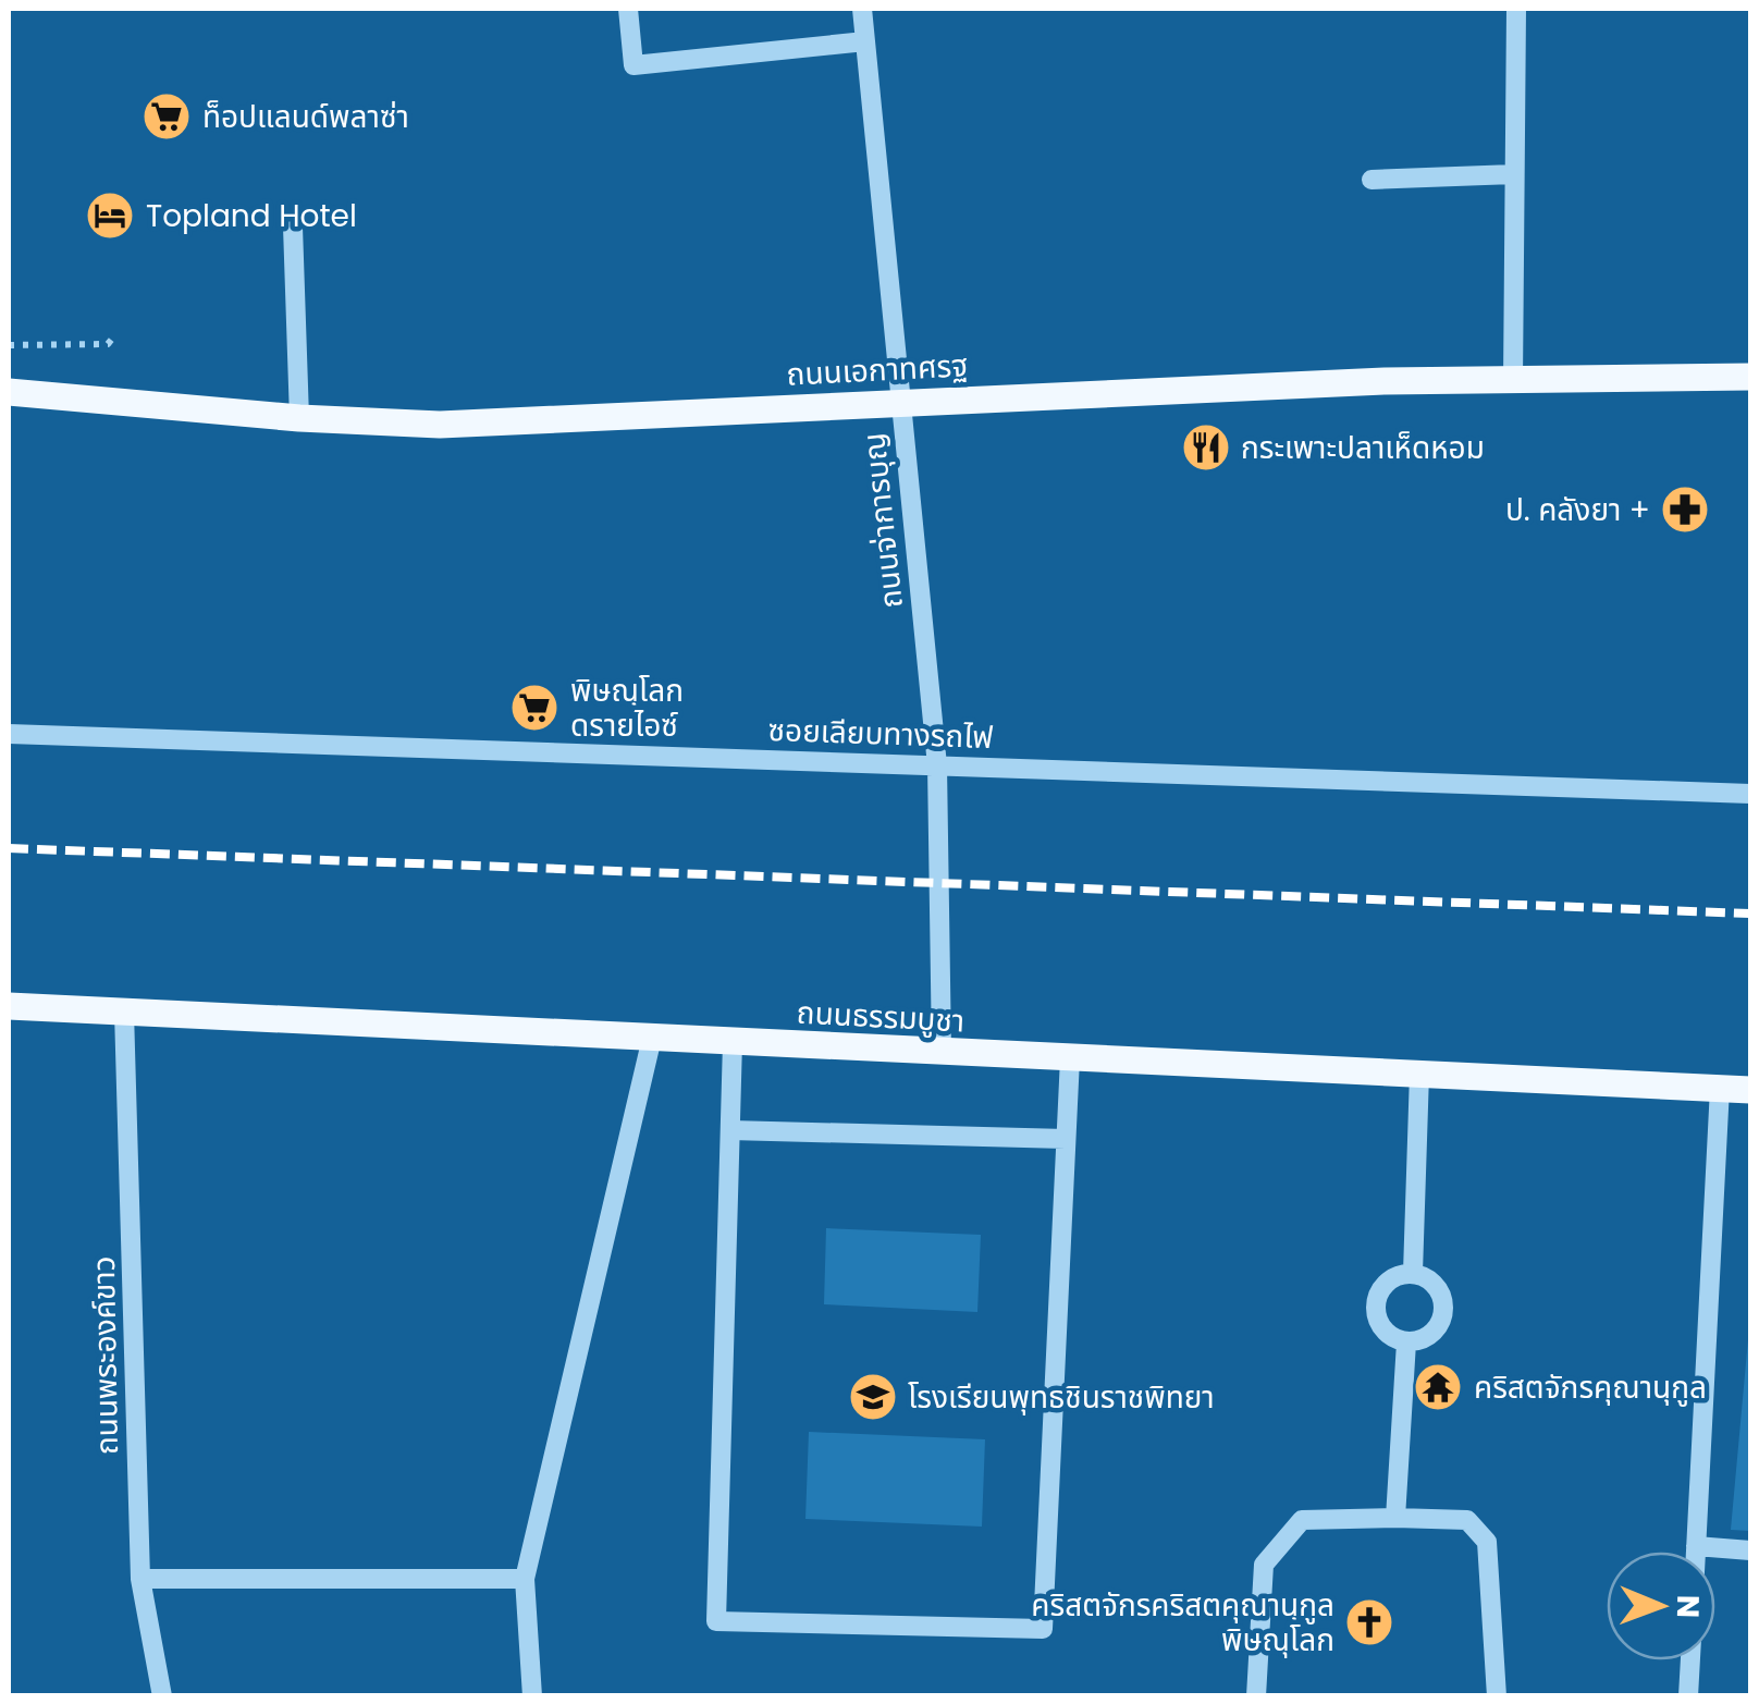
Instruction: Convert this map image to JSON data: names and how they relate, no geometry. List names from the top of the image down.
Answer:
{
  "streets": {
    "main road": ["ถนนเอกาทศรฐ", "ถนนธรรมบูชา"],
    "street": ["ถนนจ่าการบุญ", "ซอยเลียบทางรถไฟ", "ถนนพระองค์ขาว"]
  },
  "crossings": [
    ["ถนนเอกาทศรฐ", "ถนนจ่าการบุญ"],
    ["ถนนจ่าการบุญ", "ซอยเลียบทางรถไฟ"],
    ["ถนนจ่าการบุญ", "ถนนธรรมบูชา"],
    ["ถนนธรรมบูชา", "ถนนพระองค์ขาว"]
  ],
  "places": {
    "supermarket": ["ท็อปแลนด์พลาซ่า", "พิษณุโลก ดรายไอซ์"],
    "hotel": ["Topland Hotel"],
    "restaurant": ["กระเพาะปลาเห็ดหอม"],
    "pharmacy": ["ป. คลังยา +"],
    "temple": ["คริสตจักรคุณานุกูล"],
    "school or university": ["โรงเรียนพุทธชินราชพิทยา"],
    "church": ["คริสตจักรคริสตคุณานุกูล พิษณุโลก"]
  },
  "north": "right"
}
